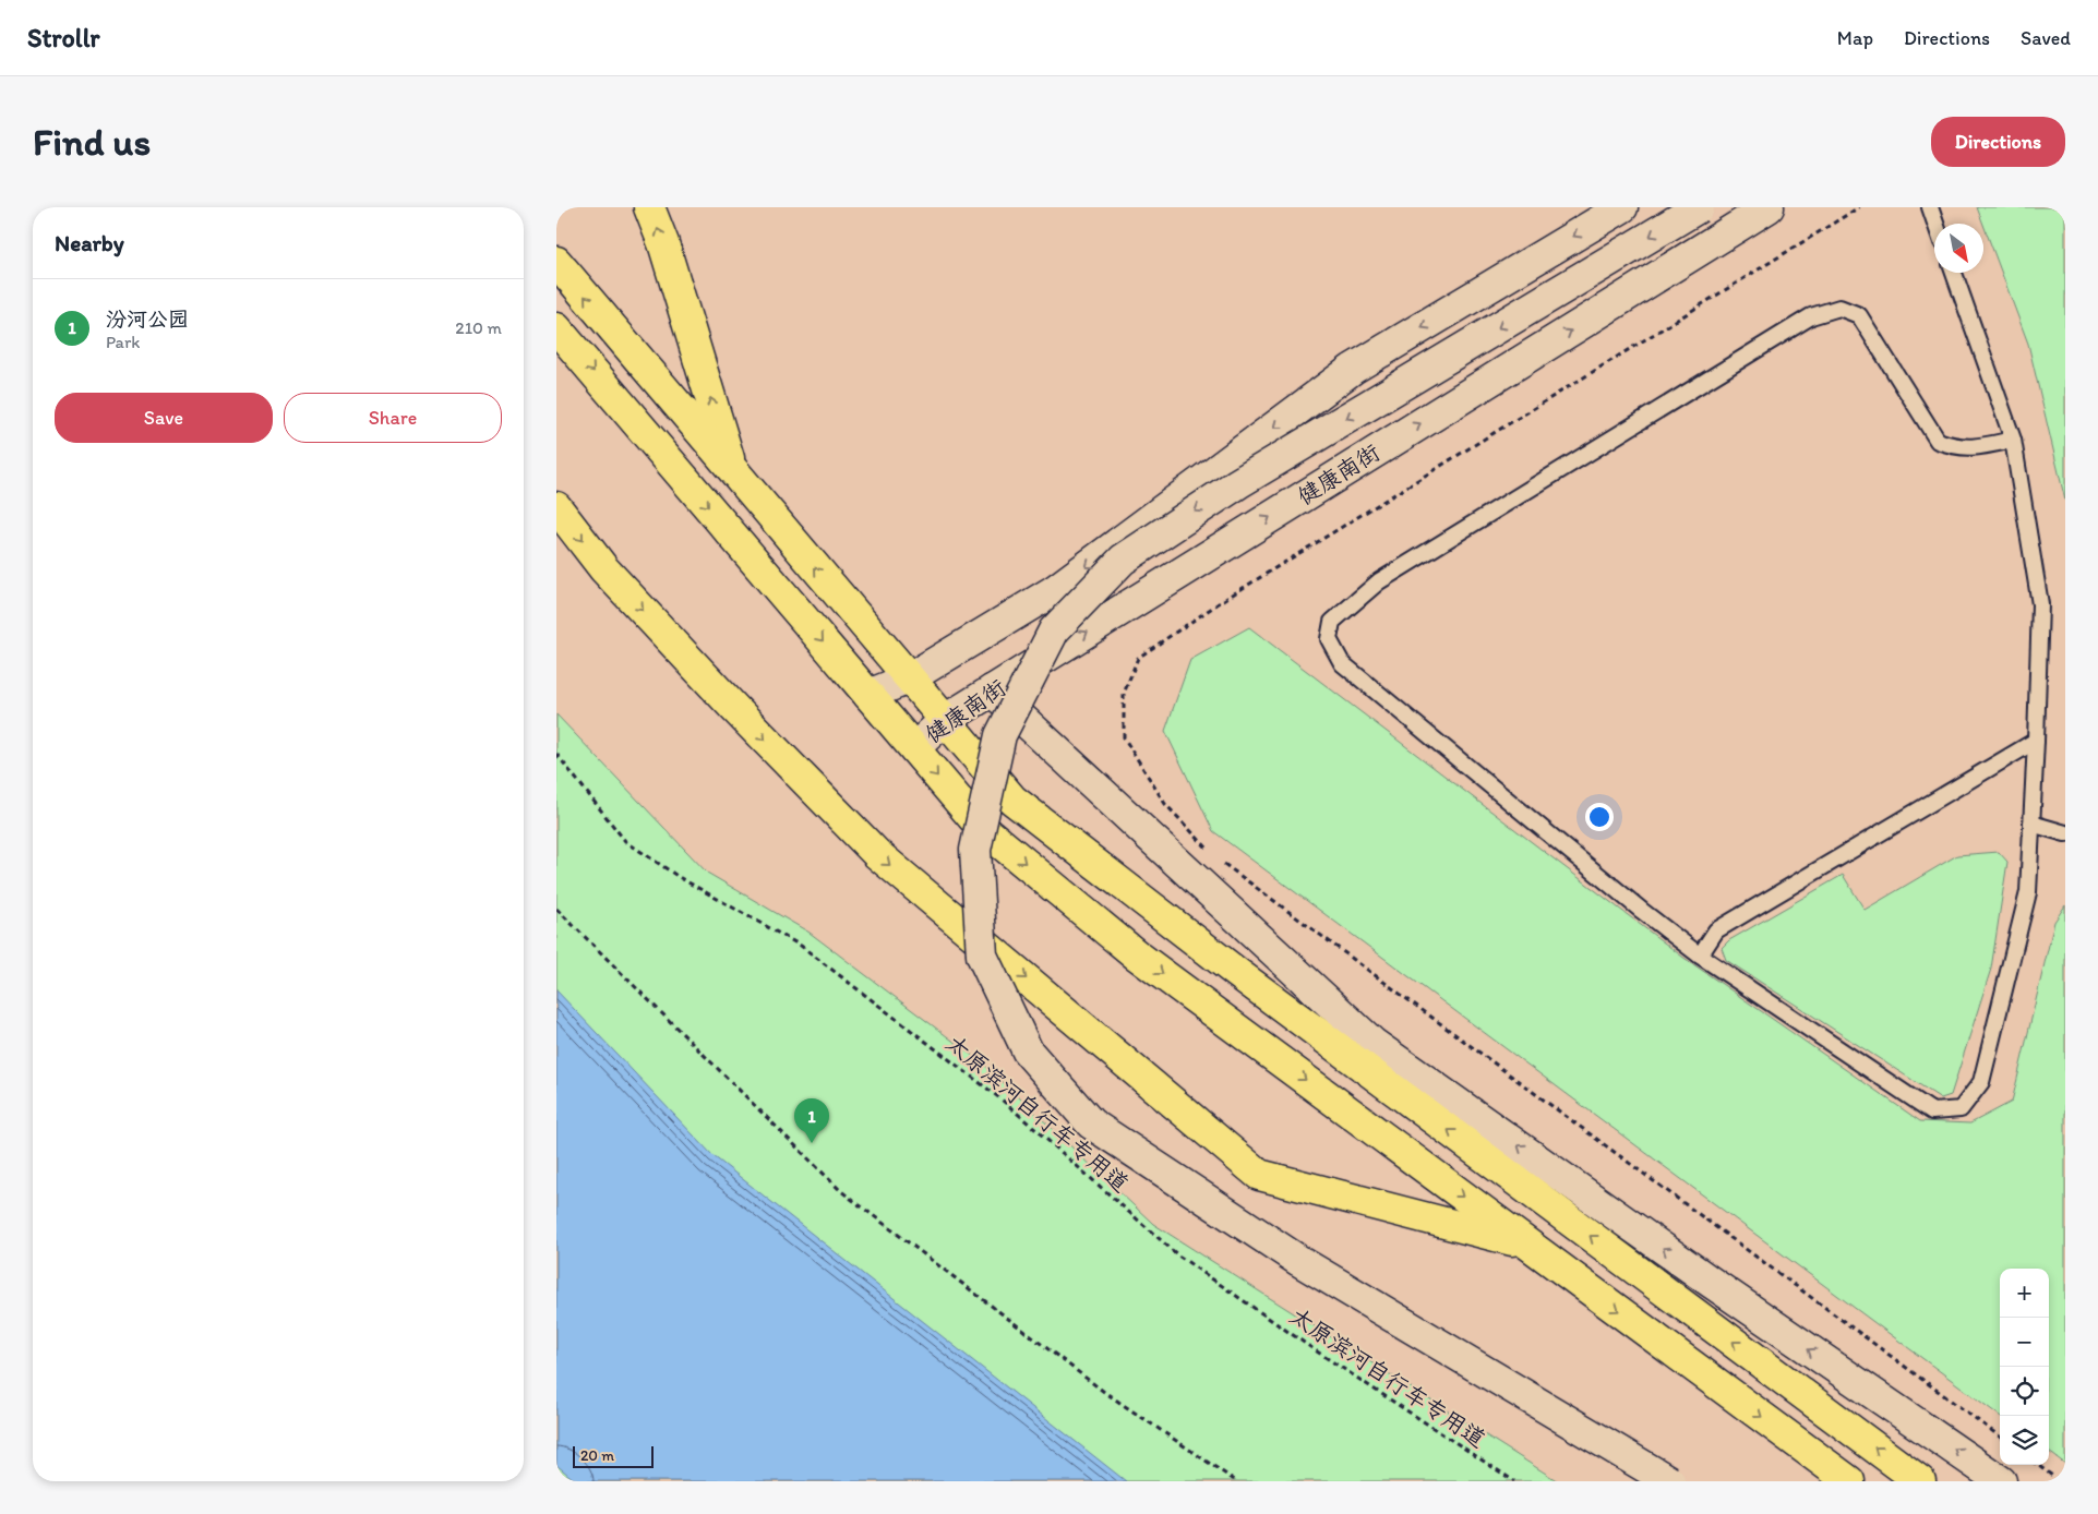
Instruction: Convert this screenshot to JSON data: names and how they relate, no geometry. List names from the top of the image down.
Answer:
{
  "streets": {
    "main road": ["健康南街"],
    "path": ["太原滨河自行车专用道"]
  },
  "scale_bar": "20 m",
  "north": "bottom right",
  "page": {
    "header": "Strollr",
    "nav": ["Map", "Directions", "Saved"],
    "buttons": [
      "Directions",
      ["Save", "Share"]
    ],
    "title": "Find us",
    "heading": "Nearby",
    "list": [
      {
        "mark": "1",
        "name": "汾河公园",
        "note": "Park",
        "value": "210 m"
      }
    ],
    "pins": "1",
    "map_buttons": ["+", "−"],
    "scale": "20 m"
  }
}
